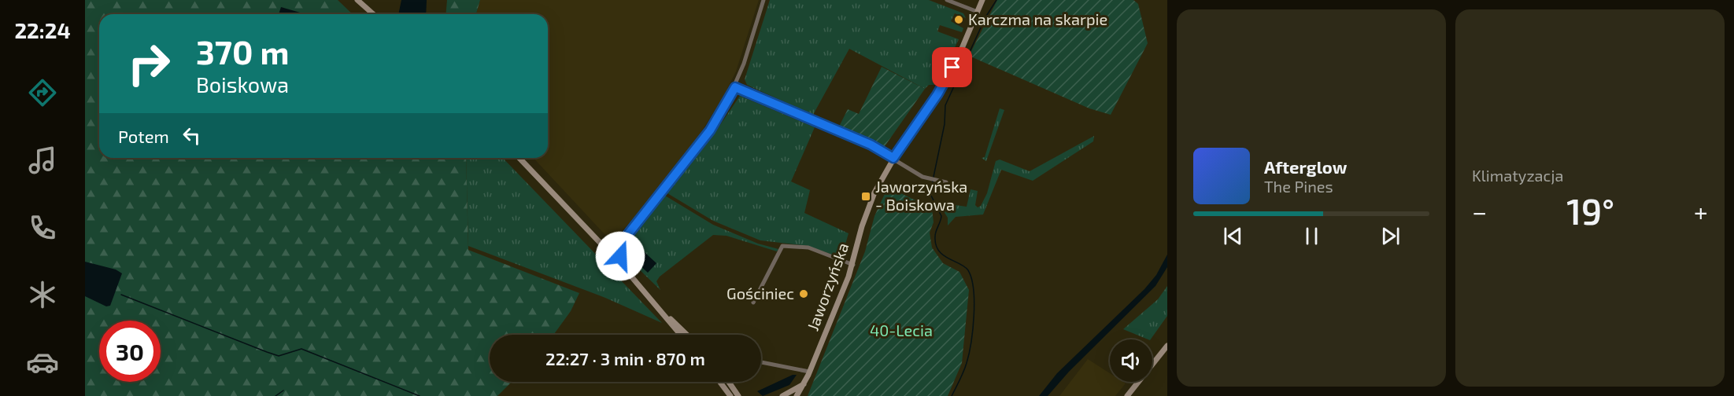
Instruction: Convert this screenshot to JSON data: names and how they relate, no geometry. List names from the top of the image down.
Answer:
{
  "streets": {
    "street": ["Jaworzyńska"]
  },
  "parks": ["40-Lecia"],
  "places": {
    "other": ["Karczma na skarpie", "Gościniec"],
    "transit": ["Jaworzyńska - Boiskowa"]
  },
  "page": {
    "tabs": "22:24",
    "tile": "Klimatyzacja",
    "turn": ["370 m", "Boiskowa"],
    "then": "Potem",
    "song": ["Afterglow", "The Pines"],
    "heat": ["−", "19°", "+"],
    "limit": "30",
    "trip": "22:27 · 3 min · 870 m"
  }
}
